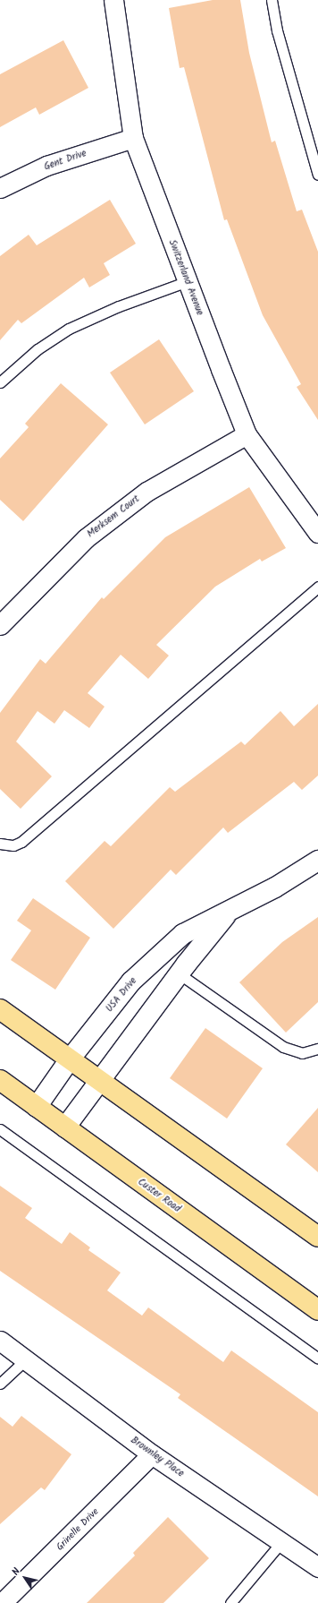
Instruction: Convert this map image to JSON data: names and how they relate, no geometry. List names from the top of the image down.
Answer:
{
  "streets": {
    "main road": ["Custer Road"],
    "street": [
      "Gent Drive",
      "Switzerland Avenue",
      "Merksem Court",
      "USA Drive",
      "Brownley Place",
      "Grinelle Drive"
    ]
  },
  "crossings": [
    ["Gent Drive", "Switzerland Avenue"],
    ["Switzerland Avenue", "Merksem Court"],
    ["USA Drive", "Custer Road"],
    ["Brownley Place", "Grinelle Drive"]
  ],
  "north": "top left"
}
